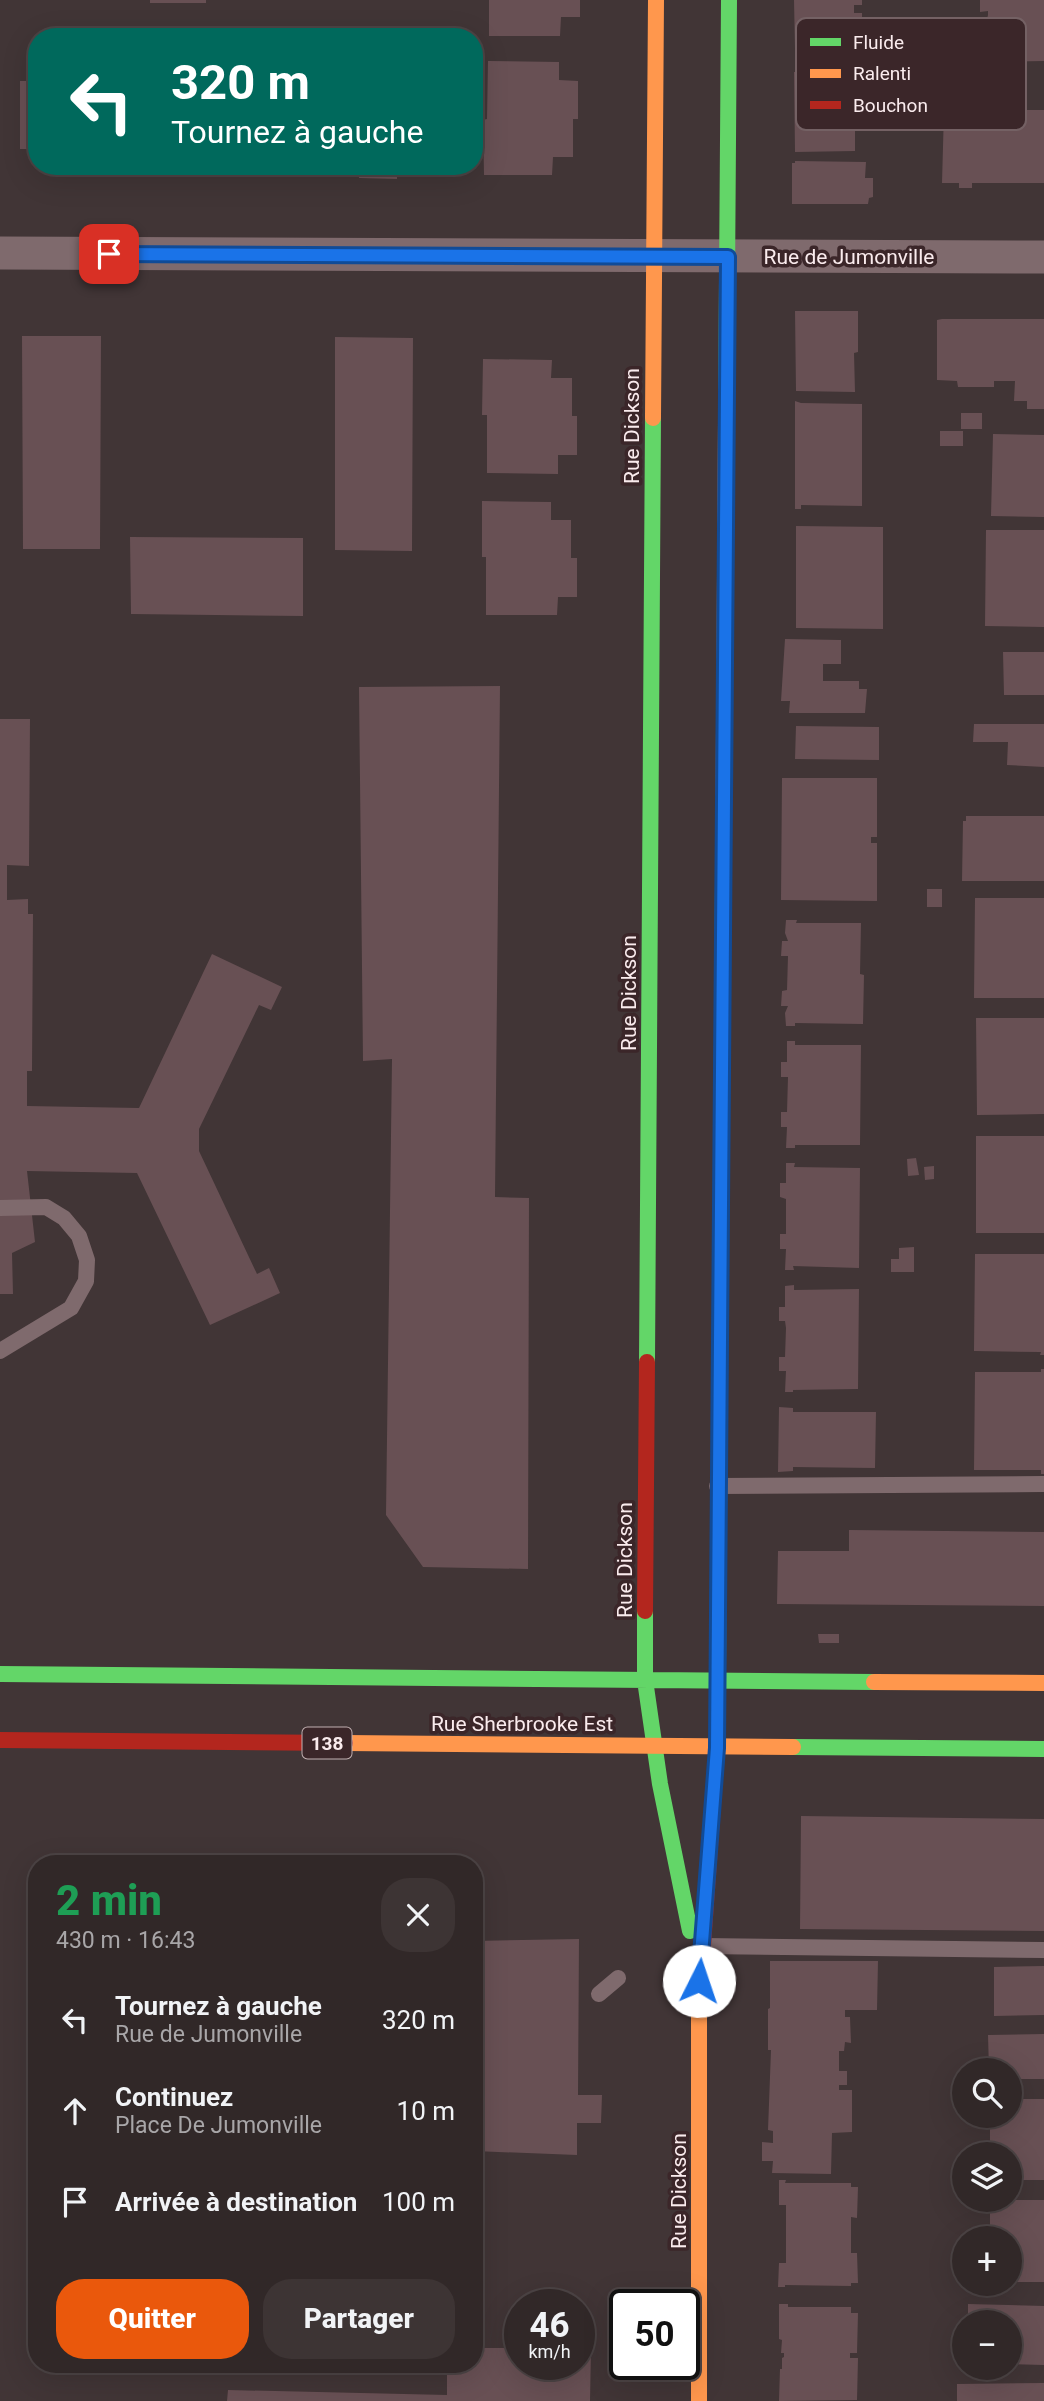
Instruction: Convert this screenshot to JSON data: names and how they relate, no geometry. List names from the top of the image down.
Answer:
{
  "streets": {
    "main road": ["Rue Dickson", "Rue Sherbrooke Est", "138"],
    "street": ["Rue de Jumonville"]
  },
  "crossings": [
    ["Rue de Jumonville", "Rue Dickson"],
    ["Rue Dickson", "Rue Sherbrooke Est"]
  ],
  "legend": ["Fluide", "Ralenti", "Bouchon"],
  "page": {
    "turn": ["320 m", "Tournez à gauche"],
    "heading": ["2 min", "430 m · 16:43"],
    "list": [
      {
        "name": "Tournez à gauche",
        "note": "Rue de Jumonville",
        "value": "320 m"
      },
      {
        "name": "Continuez",
        "note": "Place De Jumonville",
        "value": "10 m"
      },
      {
        "name": "Arrivée à destination",
        "value": "100 m"
      }
    ],
    "map_buttons": ["+", "−"],
    "buttons": ["Quitter", "Partager"],
    "speed": "46 km/h",
    "limit": "50"
  }
}
